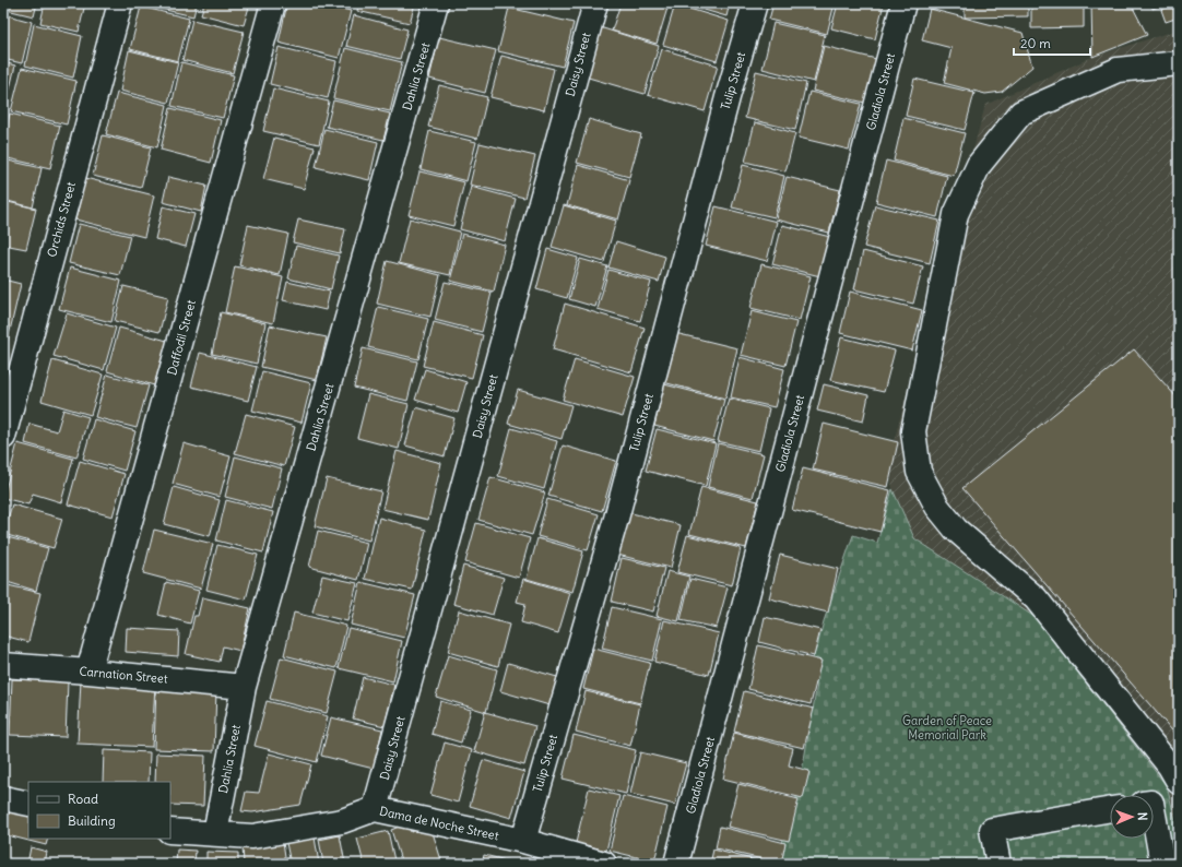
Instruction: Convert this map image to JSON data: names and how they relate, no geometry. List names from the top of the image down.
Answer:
{
  "streets": {
    "street": [
      "Daisy Street",
      "Dahlia Street",
      "Tulip Street",
      "Gladiola Street",
      "Orchids Street",
      "Daffodil Street",
      "Carnation Street",
      "Dama de Noche Street"
    ]
  },
  "crossings": [
    ["Daisy Street", "Dama de Noche Street"],
    ["Dahlia Street", "Carnation Street"],
    ["Dahlia Street", "Dama de Noche Street"],
    ["Tulip Street", "Dama de Noche Street"],
    ["Daffodil Street", "Carnation Street"]
  ],
  "parks": ["Garden of Peace Memorial Park"],
  "legend": ["Road", "Building"],
  "scale_bar": "20 m",
  "north": "right"
}
